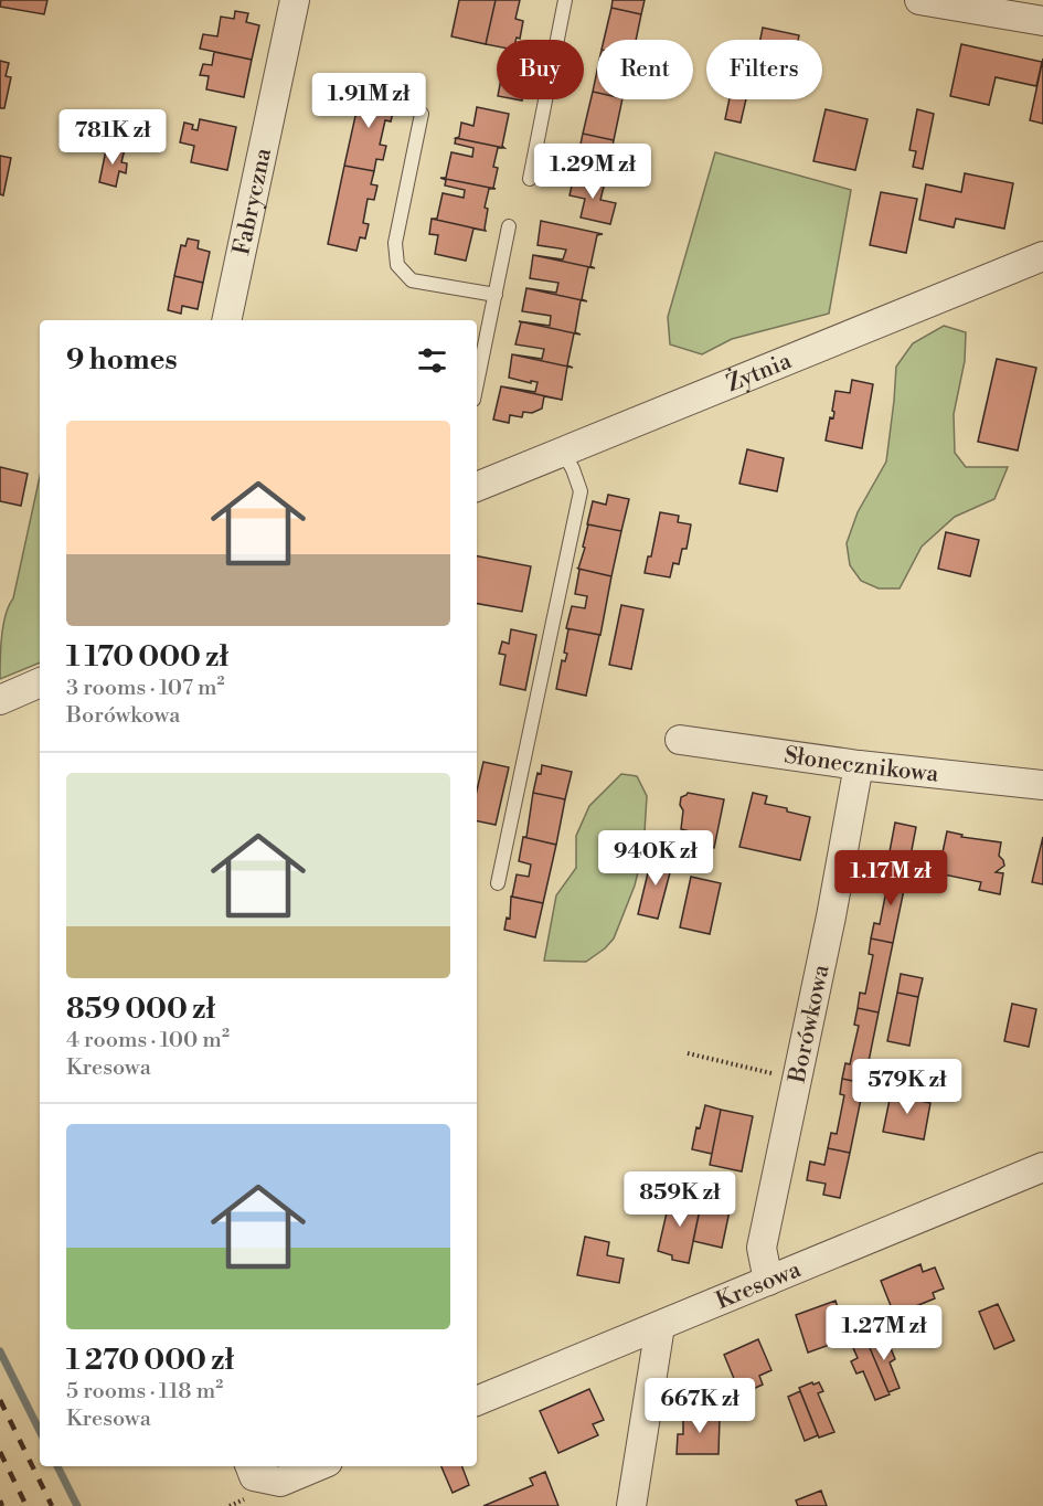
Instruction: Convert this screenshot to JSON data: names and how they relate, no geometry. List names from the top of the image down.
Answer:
{
  "streets": {
    "street": [
      "Fabryczna",
      "Żytnia",
      "Słonecznikowa",
      "Borówkowa",
      "Kresowa"
    ]
  },
  "crossings": [
    ["Słonecznikowa", "Borówkowa"],
    ["Borówkowa", "Kresowa"]
  ],
  "page": {
    "chip": ["Buy", "Rent", "Filters"],
    "price": [
      "1.91M zł",
      "781K zł",
      "1.29M zł",
      "940K zł",
      "1.17M zł",
      "579K zł",
      "859K zł",
      "1.27M zł",
      "667K zł"
    ],
    "heading": "9 homes",
    "list": [
      {
        "name": "1 170 000 zł",
        "note": "3 rooms · 107 m² · Borówkowa"
      },
      {
        "name": "859 000 zł",
        "note": "4 rooms · 100 m² · Kresowa"
      },
      {
        "name": "1 270 000 zł",
        "note": "5 rooms · 118 m² · Kresowa"
      }
    ]
  }
}
